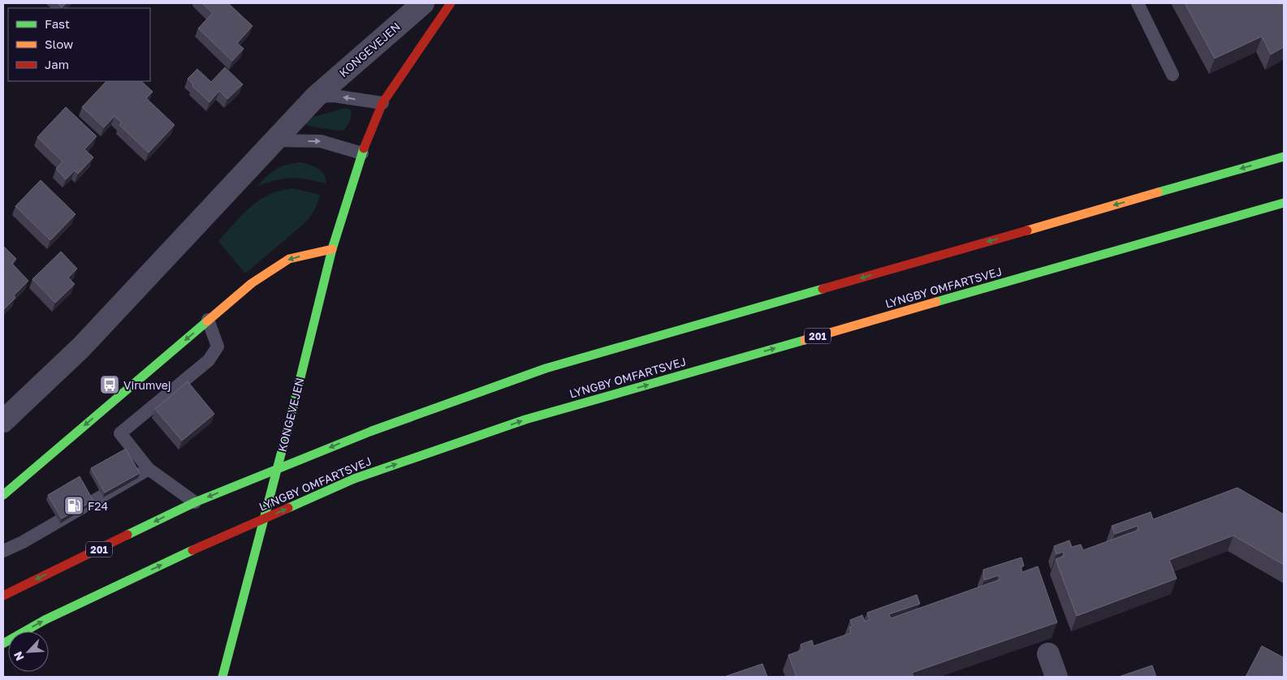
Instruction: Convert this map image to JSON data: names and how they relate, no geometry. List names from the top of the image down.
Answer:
{
  "streets": {
    "main road": ["KONGEVEJEN", "LYNGBY OMFARTSVEJ", "201"]
  },
  "places": {
    "bus stop": ["Virumvej"],
    "fuel station": ["F24"]
  },
  "legend": ["Fast", "Slow", "Jam"],
  "north": "bottom left"
}
